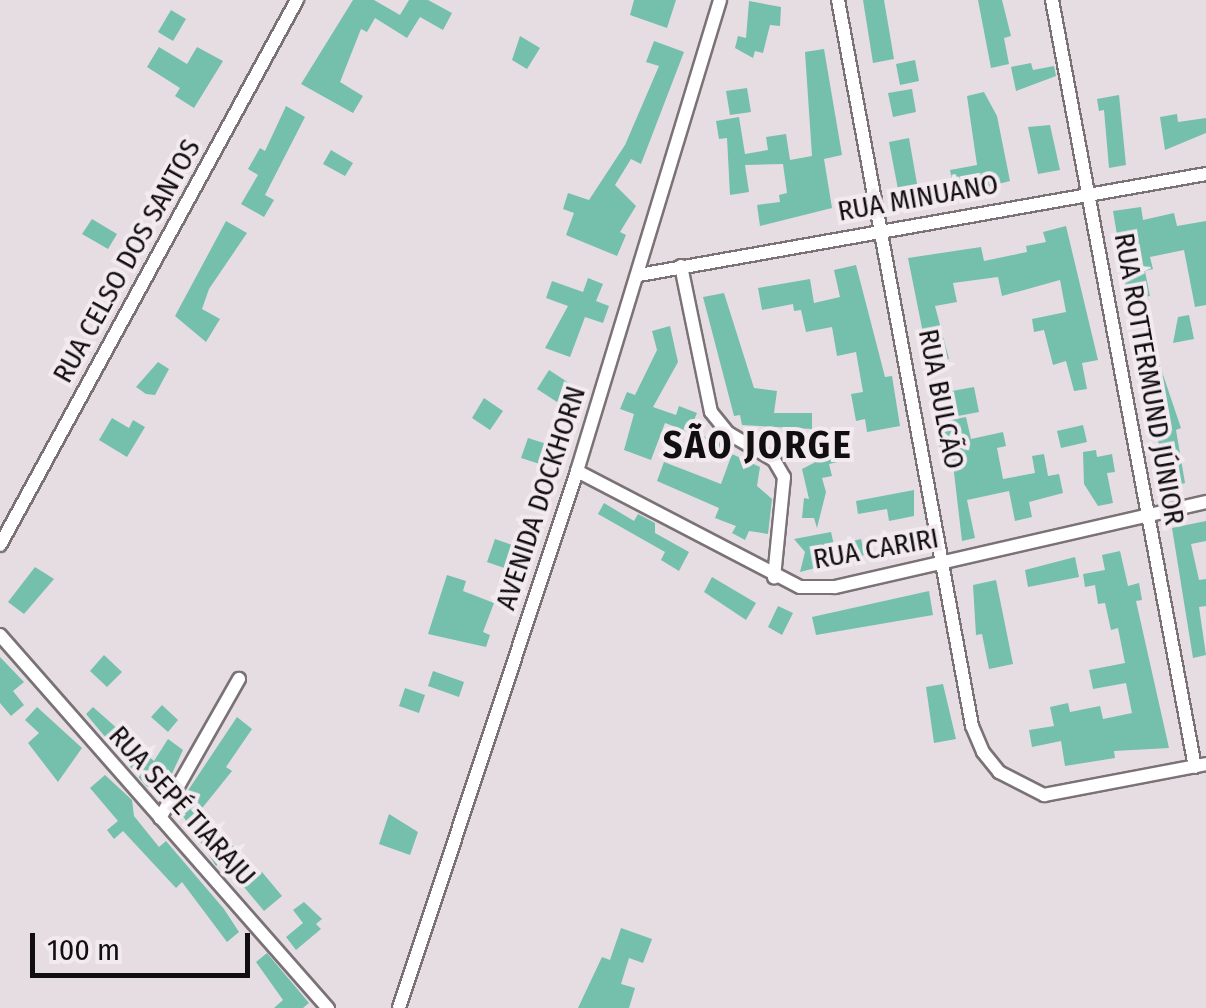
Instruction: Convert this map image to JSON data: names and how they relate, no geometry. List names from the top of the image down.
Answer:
{
  "streets": {
    "street": [
      "RUA MINUANO",
      "RUA CELSO DOS SANTOS",
      "RUA ROTTERMUND JÚNIOR",
      "RUA BULCÃO",
      "AVENIDA DOCKHORN",
      "RUA CARIRI",
      "RUA SEPÉ TIARAJU"
    ]
  },
  "crossings": [
    ["RUA MINUANO", "RUA ROTTERMUND JÚNIOR"],
    ["RUA MINUANO", "RUA BULCÃO"],
    ["RUA MINUANO", "AVENIDA DOCKHORN"],
    ["RUA ROTTERMUND JÚNIOR", "RUA BULCÃO"],
    ["RUA ROTTERMUND JÚNIOR", "RUA CARIRI"],
    ["RUA BULCÃO", "RUA CARIRI"],
    ["AVENIDA DOCKHORN", "RUA CARIRI"]
  ],
  "districts": ["SÃO JORGE"],
  "scale_bar": "100 m"
}
